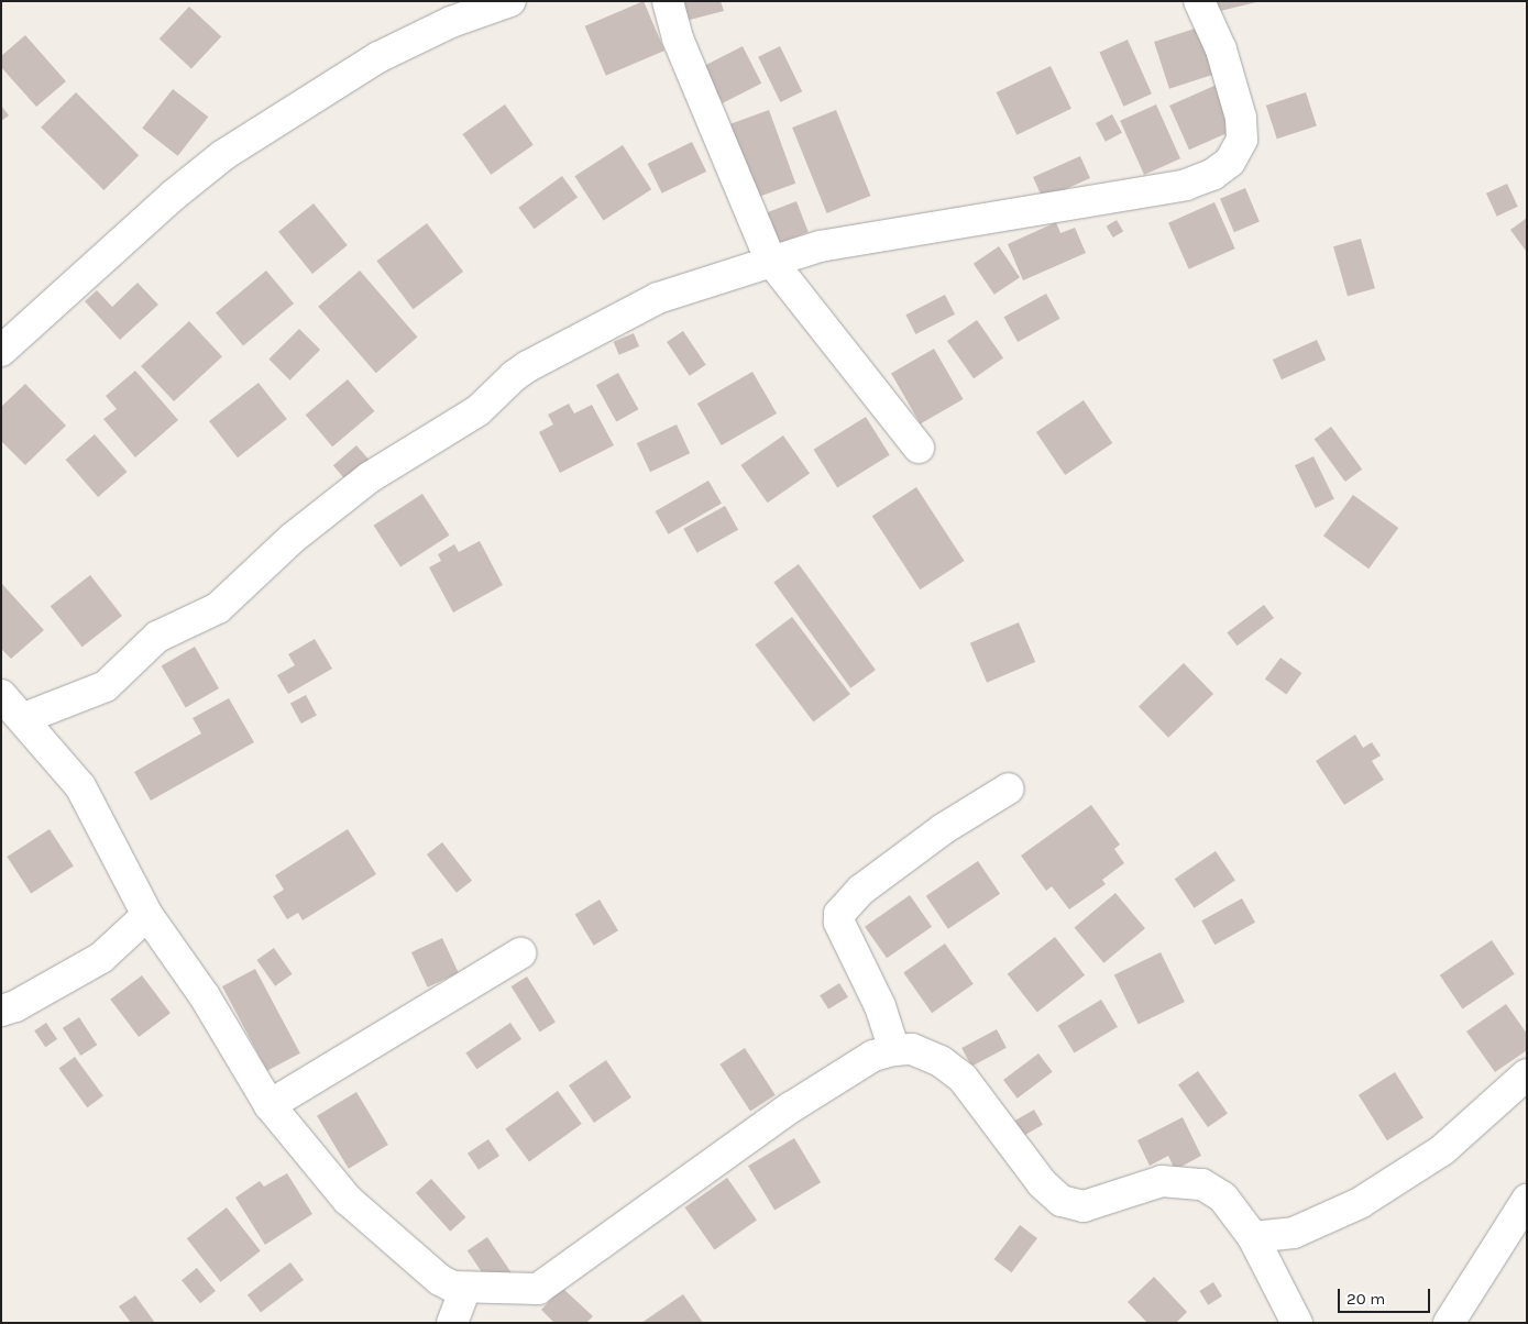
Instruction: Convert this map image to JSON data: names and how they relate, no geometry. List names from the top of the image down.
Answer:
{
  "scale_bar": "20 m"
}
